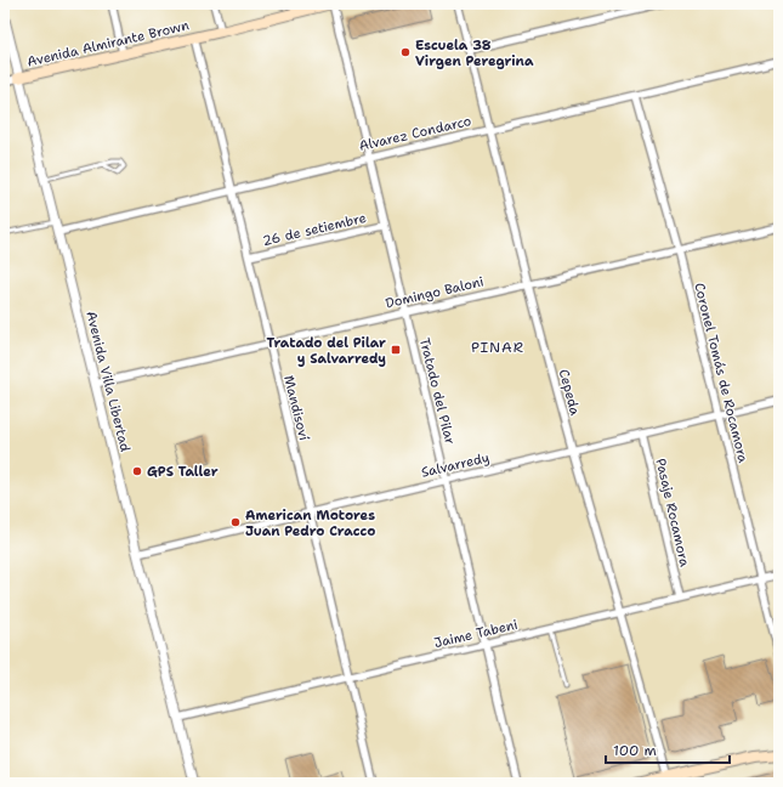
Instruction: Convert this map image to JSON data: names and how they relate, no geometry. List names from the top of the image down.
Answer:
{
  "streets": {
    "main road": ["Avenida Almirante Brown"],
    "street": [
      "Alvarez Condarco",
      "26 de setiembre",
      "Domingo Baloni",
      "Coronel Tomás de Rocamora",
      "Avenida Villa Libertad",
      "Tratado del Pilar",
      "Cepeda",
      "Mandisoví",
      "Salvarredy",
      "Pasaje Rocamora",
      "Jaime Tabeni"
    ]
  },
  "crossings": [
    ["Avenida Almirante Brown", "Avenida Villa Libertad"],
    ["Avenida Almirante Brown", "Tratado del Pilar"],
    ["Avenida Almirante Brown", "Mandisoví"],
    ["Alvarez Condarco", "Coronel Tomás de Rocamora"],
    ["Alvarez Condarco", "Avenida Villa Libertad"],
    ["Alvarez Condarco", "Tratado del Pilar"],
    ["Alvarez Condarco", "Cepeda"],
    ["Alvarez Condarco", "Mandisoví"],
    ["26 de setiembre", "Tratado del Pilar"],
    ["26 de setiembre", "Mandisoví"],
    ["Domingo Baloni", "Coronel Tomás de Rocamora"],
    ["Domingo Baloni", "Avenida Villa Libertad"],
    ["Domingo Baloni", "Tratado del Pilar"],
    ["Domingo Baloni", "Cepeda"],
    ["Domingo Baloni", "Mandisoví"],
    ["Coronel Tomás de Rocamora", "Salvarredy"],
    ["Coronel Tomás de Rocamora", "Jaime Tabeni"],
    ["Avenida Villa Libertad", "Salvarredy"],
    ["Avenida Villa Libertad", "Jaime Tabeni"],
    ["Tratado del Pilar", "Salvarredy"],
    ["Tratado del Pilar", "Jaime Tabeni"],
    ["Cepeda", "Salvarredy"],
    ["Cepeda", "Jaime Tabeni"],
    ["Mandisoví", "Salvarredy"],
    ["Mandisoví", "Jaime Tabeni"],
    ["Salvarredy", "Pasaje Rocamora"],
    ["Pasaje Rocamora", "Jaime Tabeni"]
  ],
  "districts": ["PINAR"],
  "places": {
    "other": ["Escuela 38 Virgen Peregrina", "GPS Taller", "American Motores Juan Pedro Cracco"],
    "transit": ["Tratado del Pilar y Salvarredy"]
  },
  "scale_bar": "100 m"
}
